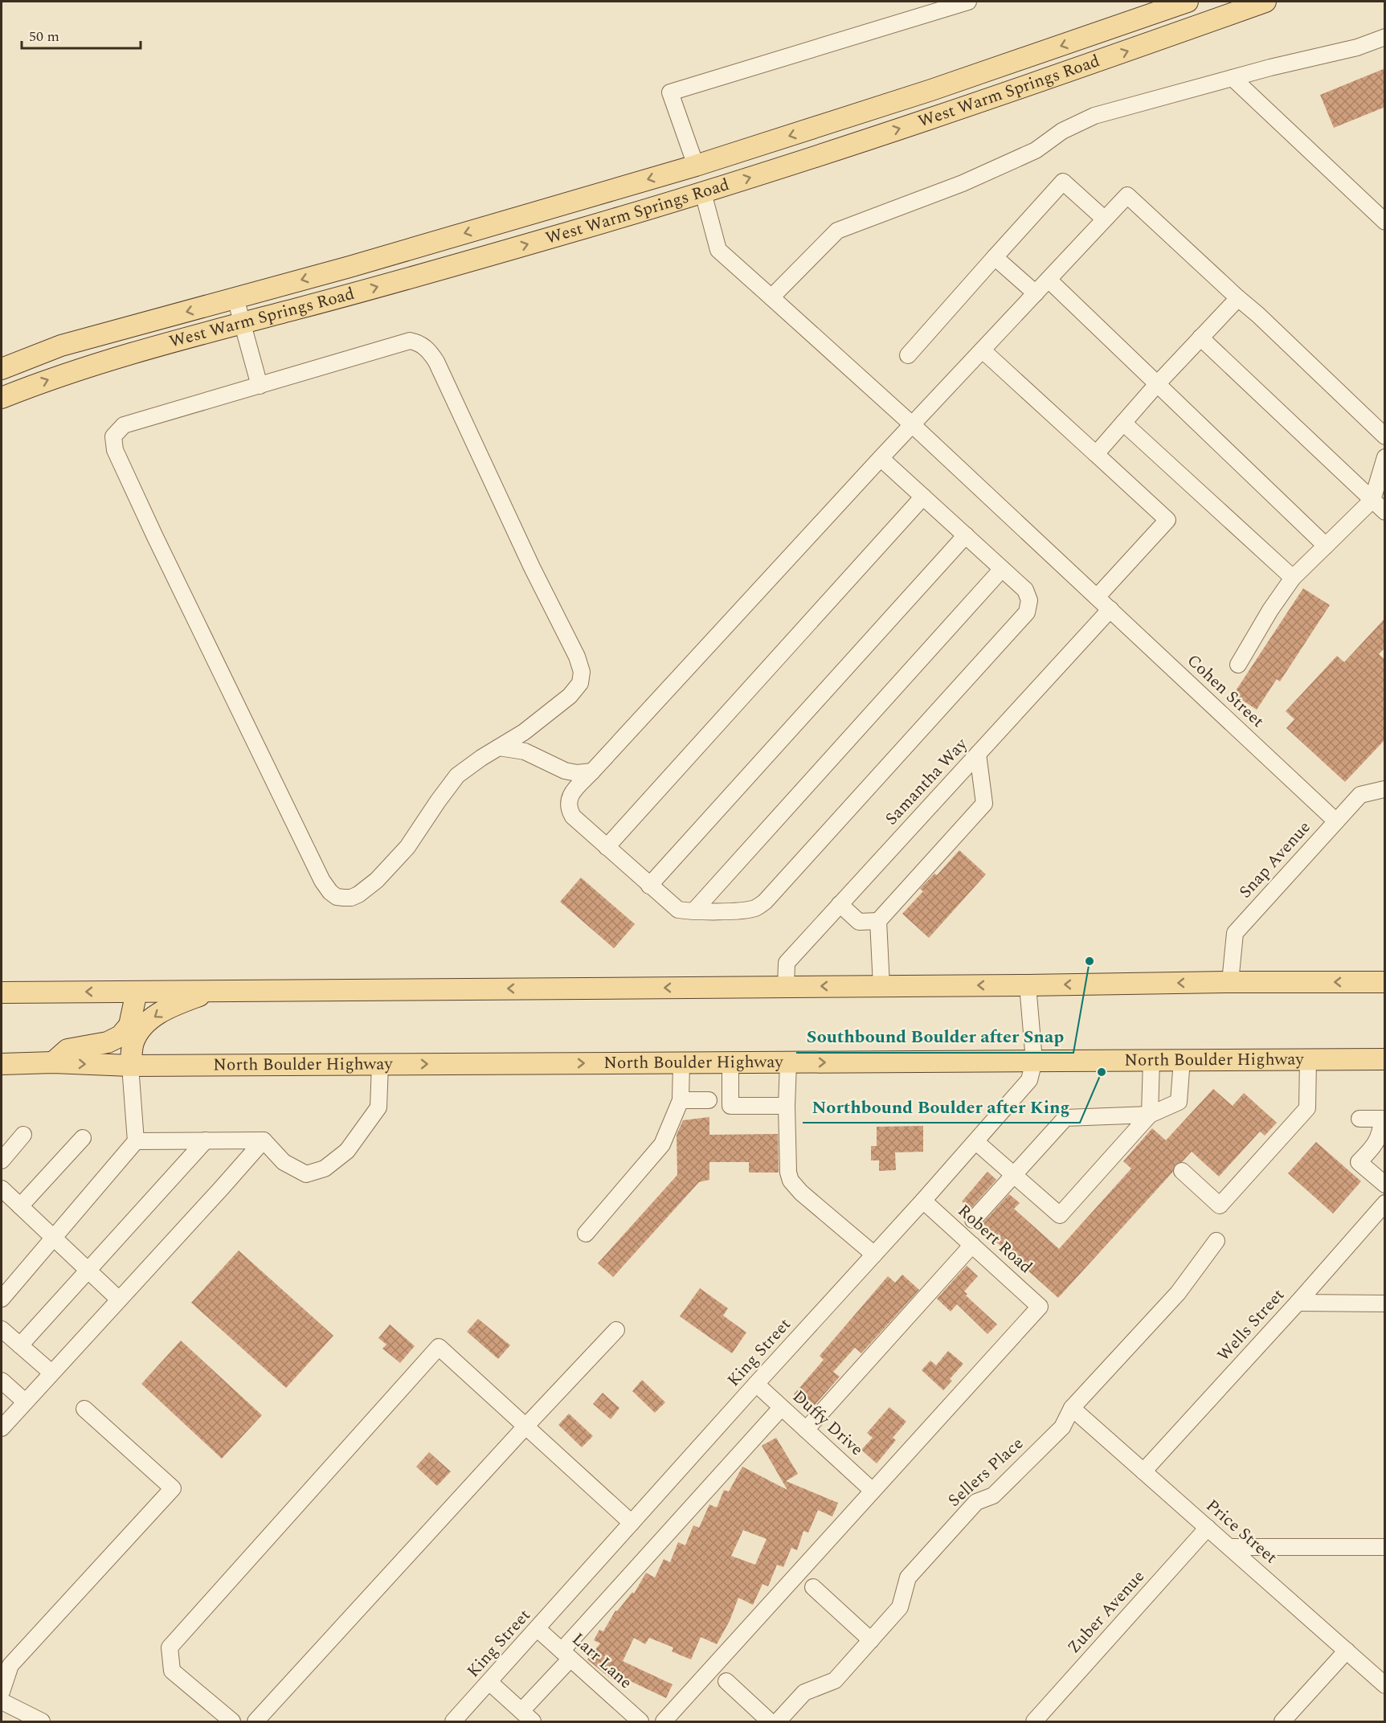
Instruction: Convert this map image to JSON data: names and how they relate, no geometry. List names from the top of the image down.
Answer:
{
  "streets": {
    "main road": ["West Warm Springs Road", "North Boulder Highway"],
    "street": [
      "Cohen Street",
      "Samantha Way",
      "Snap Avenue",
      "Robert Road",
      "Wells Street",
      "King Street",
      "Duffy Drive",
      "Sellers Place",
      "Price Street",
      "Zuber Avenue",
      "Larr Lane"
    ]
  },
  "crossings": [
    ["West Warm Springs Road", "Cohen Street"],
    ["Cohen Street", "Samantha Way"],
    ["Cohen Street", "Snap Avenue"],
    ["North Boulder Highway", "King Street"],
    ["Robert Road", "King Street"],
    ["Robert Road", "Duffy Drive"],
    ["Wells Street", "Price Street"],
    ["King Street", "Duffy Drive"],
    ["King Street", "Larr Lane"],
    ["Sellers Place", "Price Street"],
    ["Price Street", "Zuber Avenue"]
  ],
  "places": ["Southbound Boulder after Snap", "Northbound Boulder after King"],
  "scale_bar": "50 m"
}
